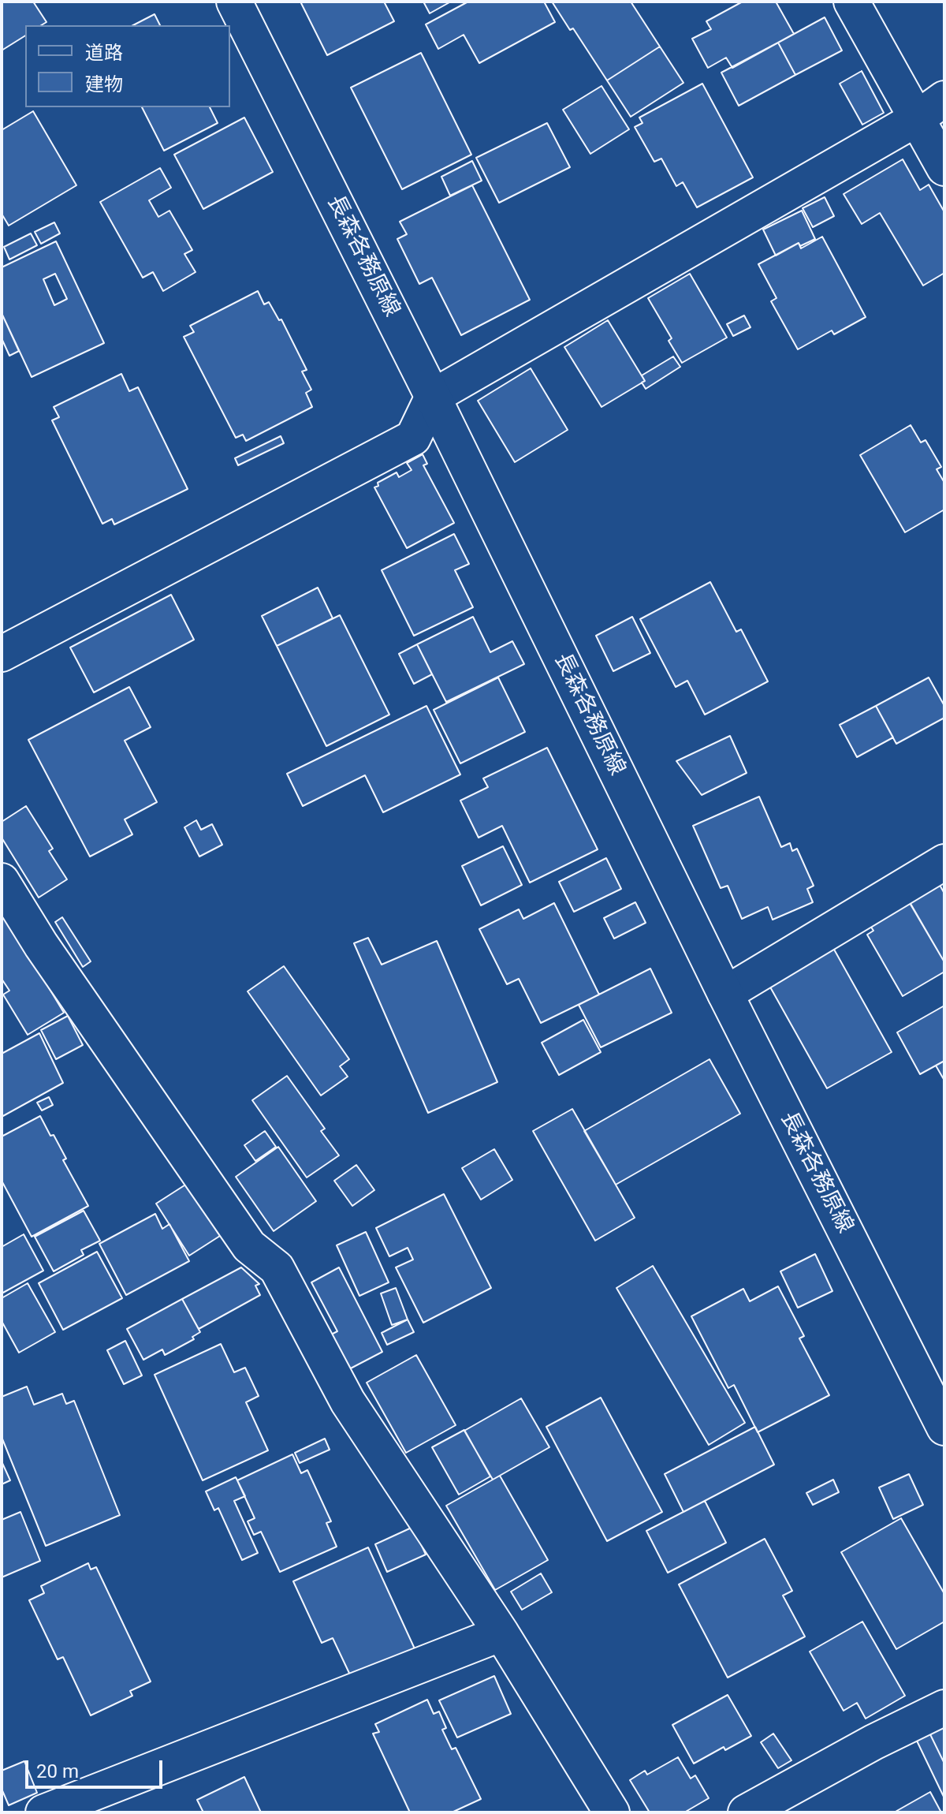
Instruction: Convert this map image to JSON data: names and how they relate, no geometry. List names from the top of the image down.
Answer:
{
  "streets": {
    "street": ["長森各務原線"]
  },
  "legend": ["道路", "建物"],
  "scale_bar": "20 m"
}
